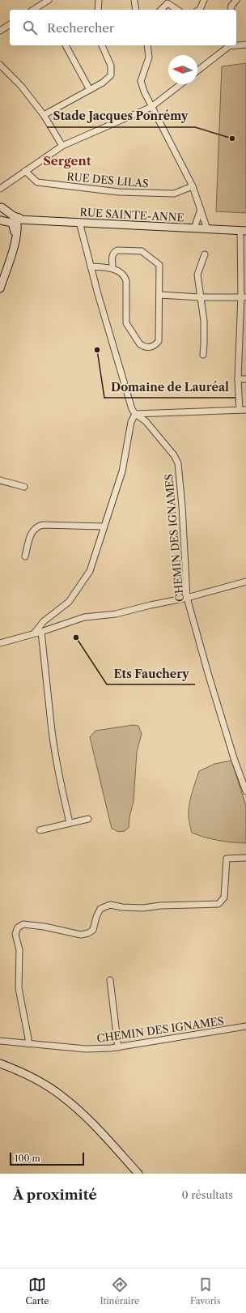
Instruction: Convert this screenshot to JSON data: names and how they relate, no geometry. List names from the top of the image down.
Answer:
{
  "streets": {
    "main road": ["RUE SAINTE-ANNE"],
    "street": ["RUE DES LILAS", "CHEMIN DES IGNAMES"]
  },
  "crossings": [
    ["RUE SAINTE-ANNE", "CHEMIN DES IGNAMES"]
  ],
  "districts": ["Sergent"],
  "places": ["Stade Jacques Ponrémy", "Domaine de Lauréal", "Ets Fauchery"],
  "scale_bar": "100 m",
  "north": "left",
  "page": {
    "search": "Rechercher",
    "scale": "100 m",
    "heading": ["À proximité", "0 résultats"],
    "nav": ["Carte", "Itinéraire", "Favoris"]
  }
}
